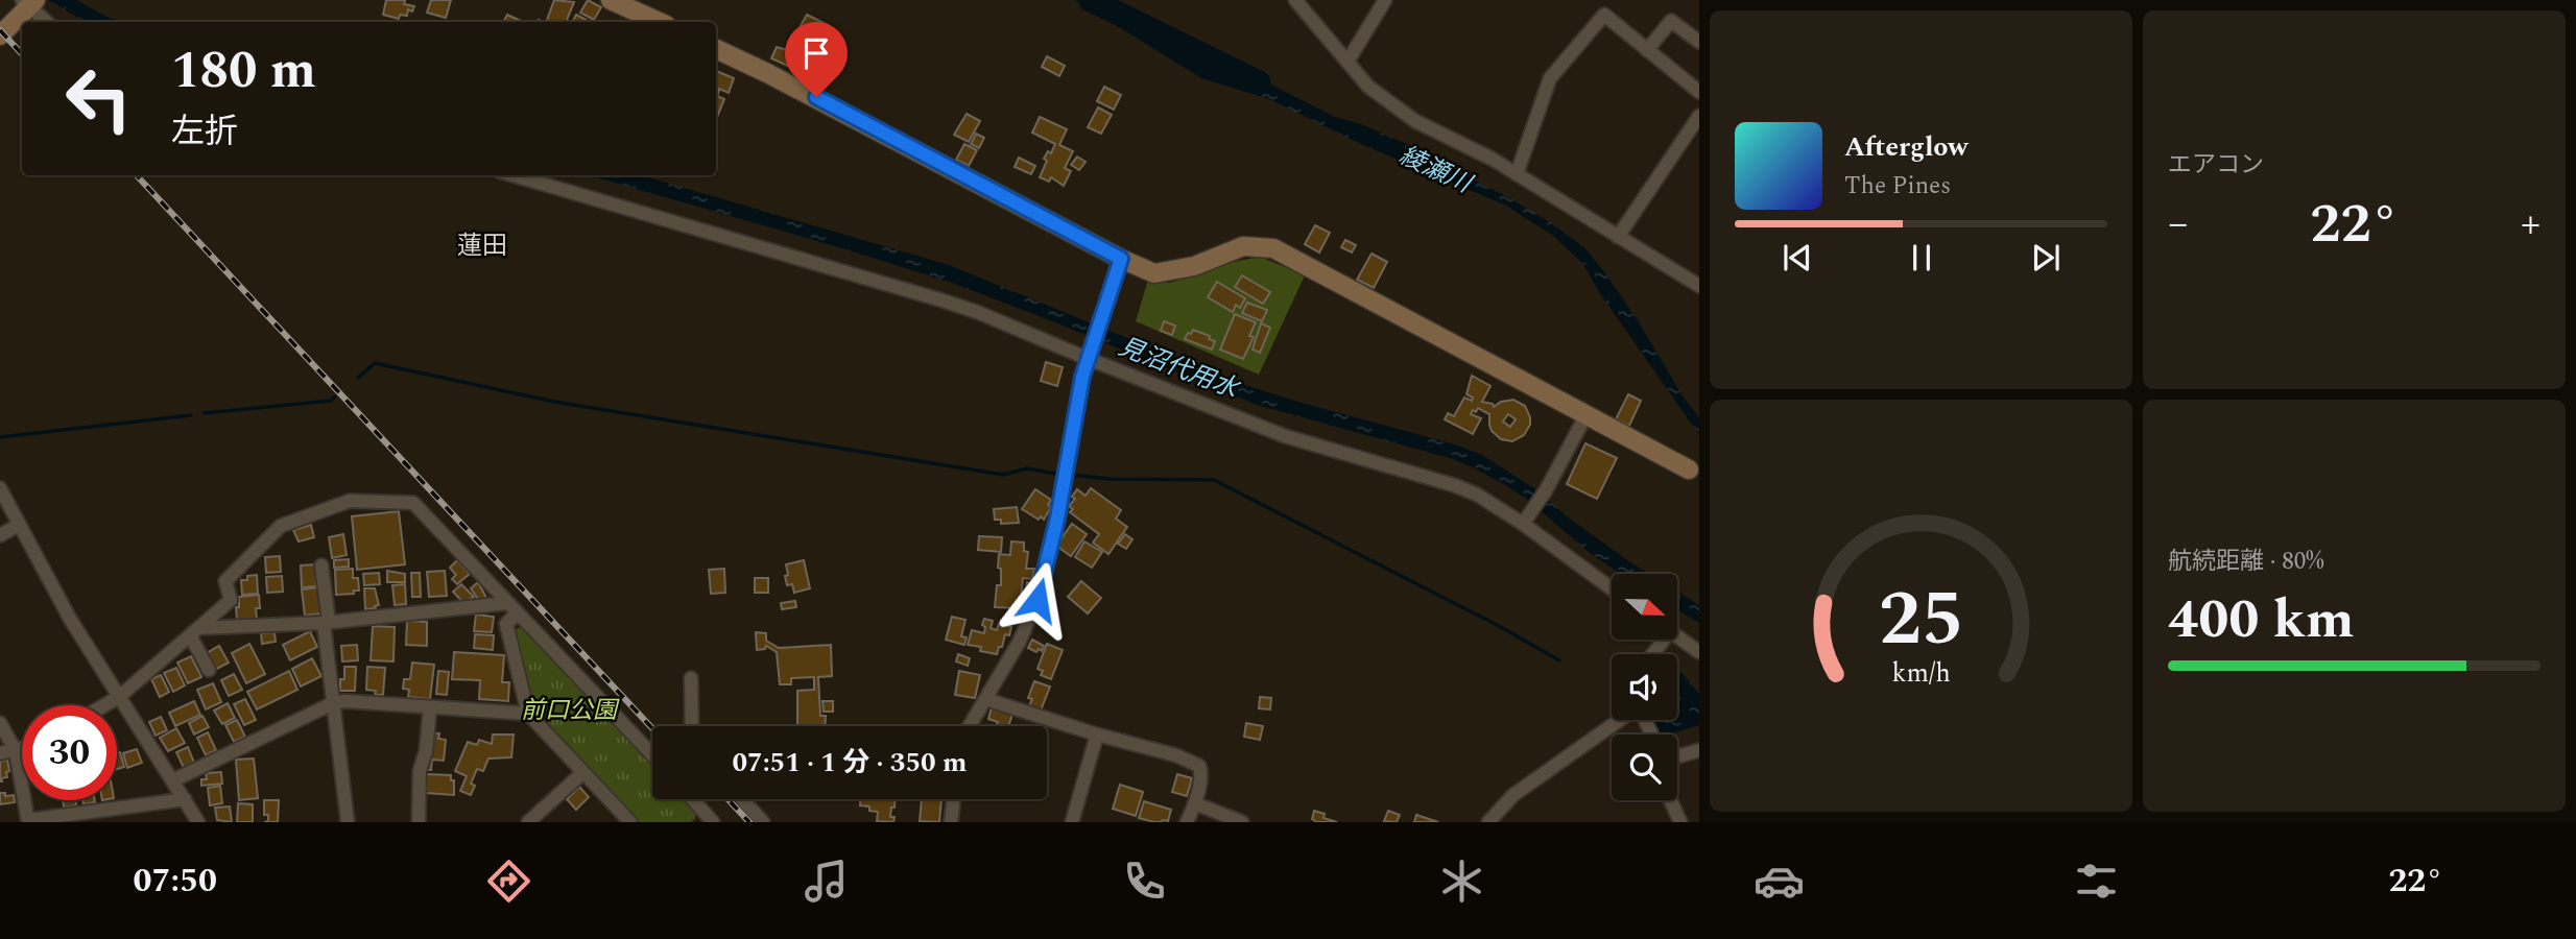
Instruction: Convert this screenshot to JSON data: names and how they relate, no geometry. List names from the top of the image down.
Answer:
{
  "districts": ["蓮田"],
  "water": ["綾瀬川", "見沼代用水"],
  "parks": ["前口公園"],
  "north": "right",
  "page": {
    "tile": [
      "エアコン",
      ["航続距離 · 80%", "400 km"]
    ],
    "turn": ["180 m", "左折"],
    "song": ["Afterglow", "The Pines"],
    "heat": ["−", "22°", "+"],
    "limit": "30",
    "trip": "07:51 · 1 分 · 350 m",
    "tabs": ["07:50", "22°"],
    "gauge": ["25", "km/h"]
  }
}
